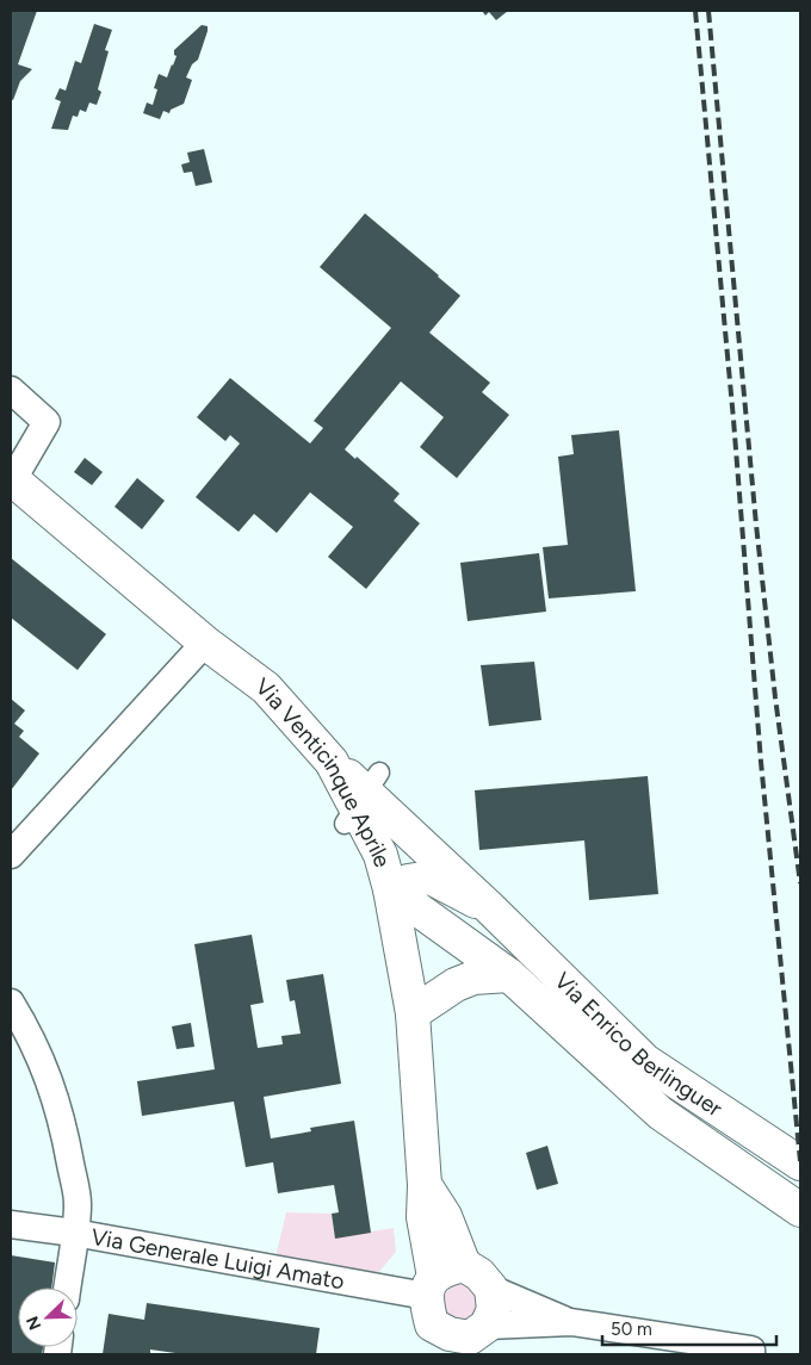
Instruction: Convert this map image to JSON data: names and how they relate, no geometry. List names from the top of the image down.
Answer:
{
  "streets": {
    "main road": ["Via Venticinque Aprile", "Via Enrico Berlinguer"],
    "street": ["Via Generale Luigi Amato"]
  },
  "crossings": [
    ["Via Venticinque Aprile", "Via Enrico Berlinguer"],
    ["Via Venticinque Aprile", "Via Generale Luigi Amato"]
  ],
  "scale_bar": "50 m",
  "north": "bottom left"
}
